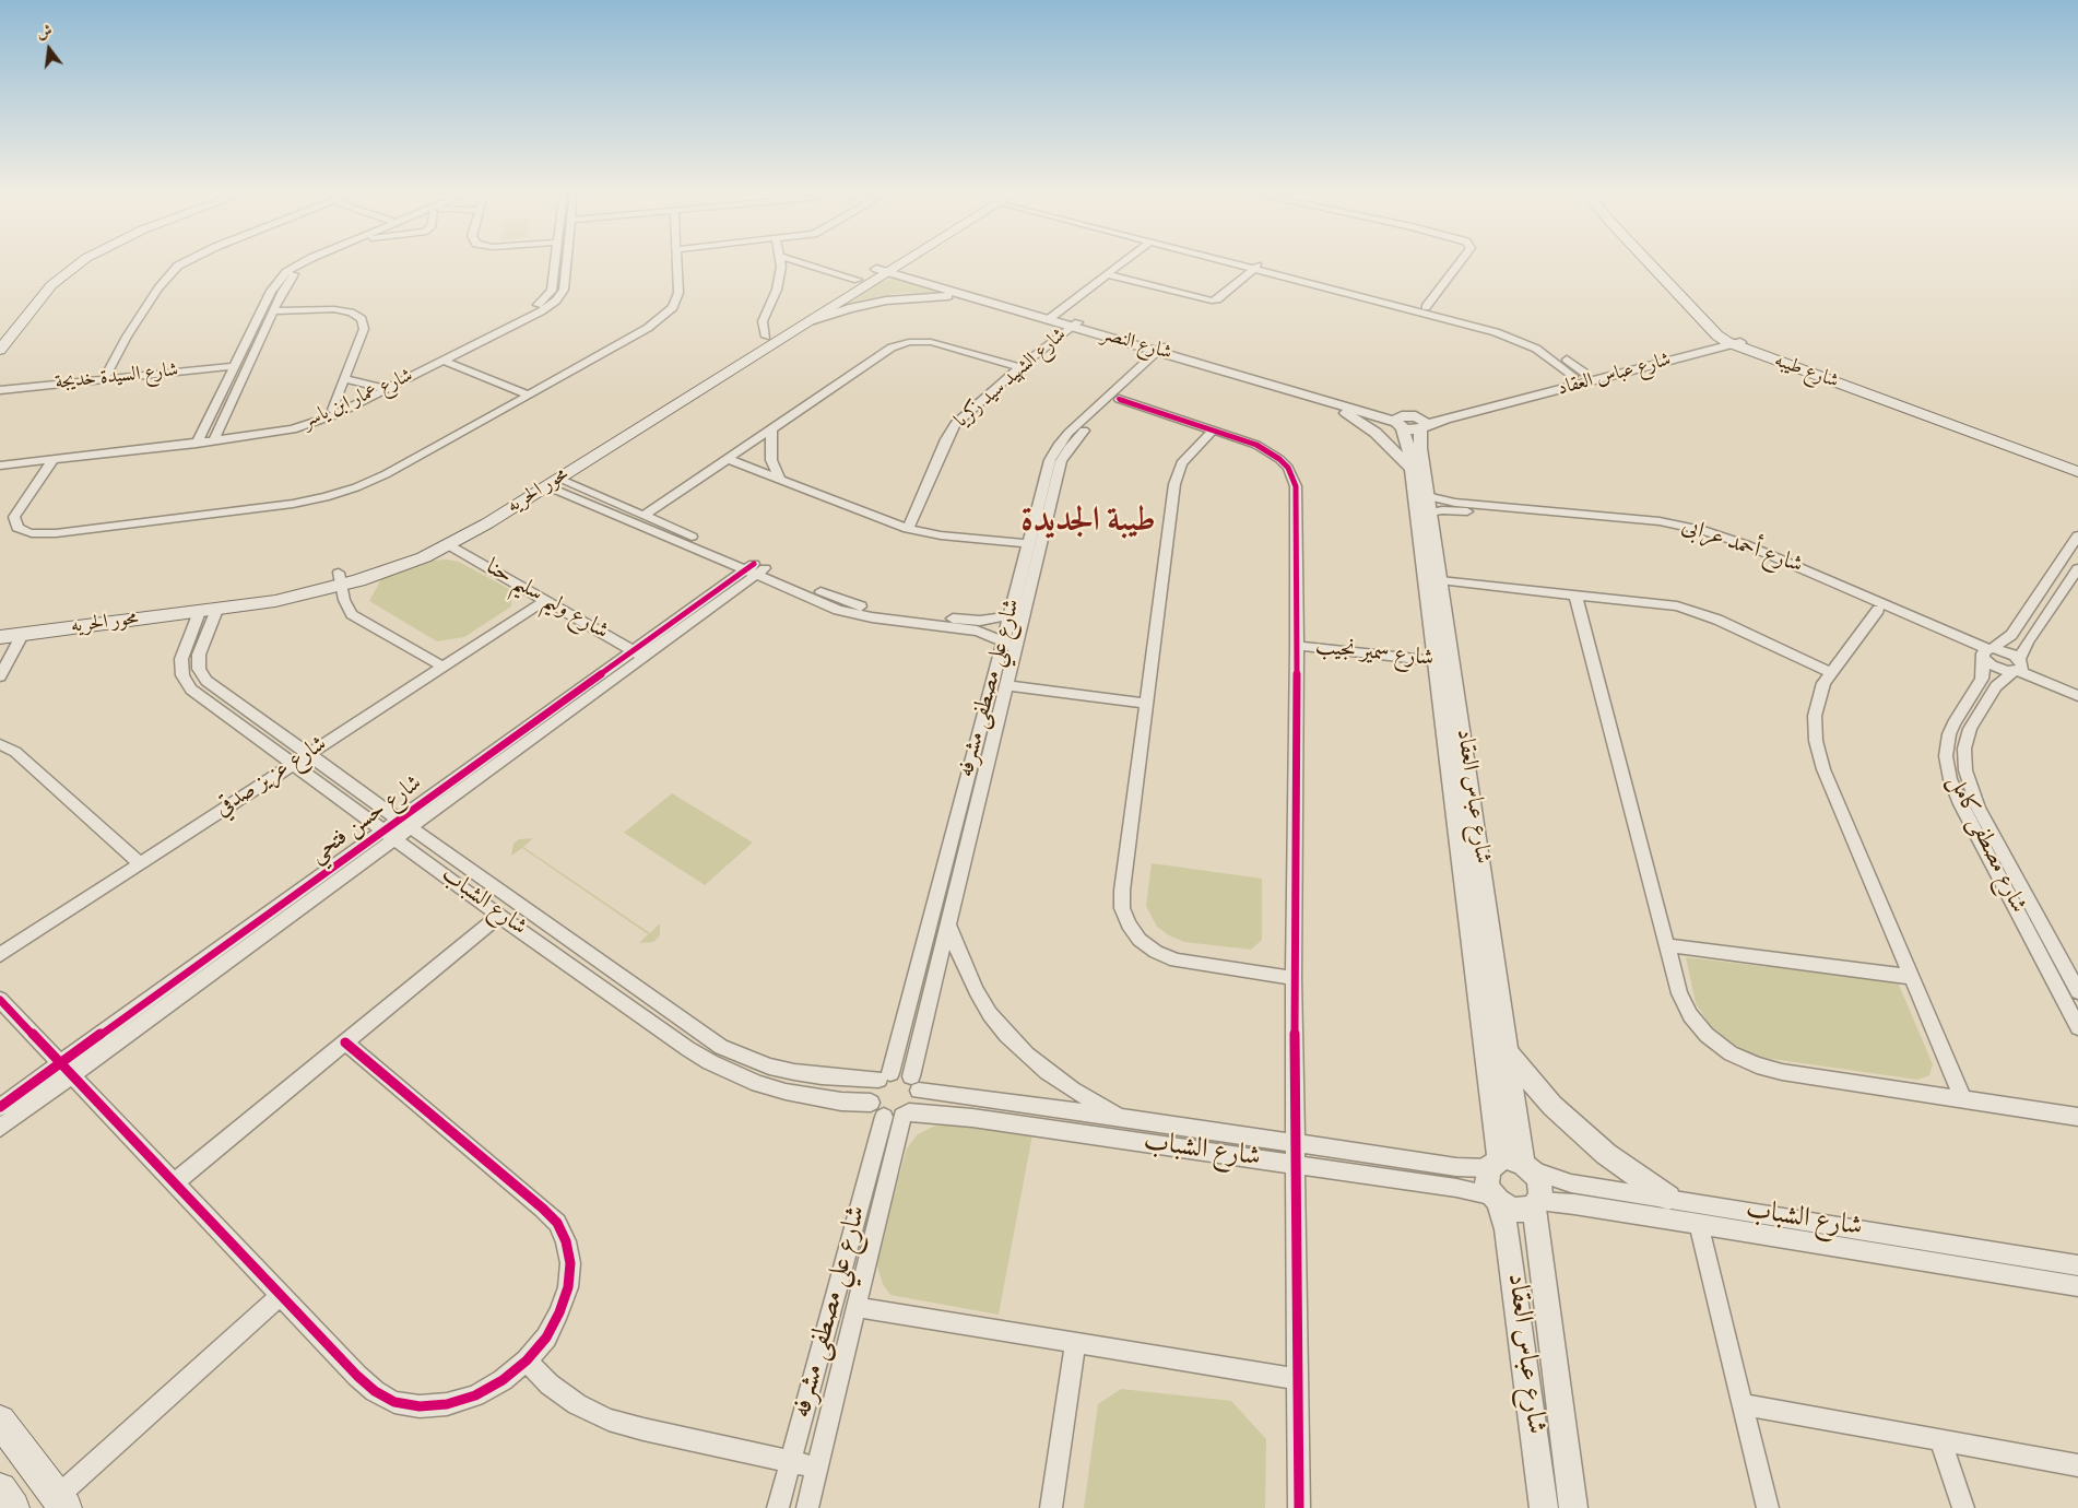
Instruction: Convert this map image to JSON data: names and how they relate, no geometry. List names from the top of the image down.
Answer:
{
  "streets": {
    "main road": ["شارع طيبه", "محور الحريه"],
    "street": [
      "شارع النصر",
      "شارع عباس العقاد",
      "شارع السيدة خديجة",
      "شارع الشهيد سيد زكريا",
      "شارع عمار ابن ياسر",
      "شارع أحمد عرابى",
      "شارع وليم سليم حنا",
      "شارع سمير نجيب",
      "شارع علي مصطفى مشرفه",
      "شارع عزيز صدقي",
      "شارع حسن فتحي",
      "شارع مصطفى كامل",
      "شارع الشباب"
    ]
  },
  "crossings": [
    ["شارع النصر", "شارع عباس العقاد"],
    ["شارع النصر", "شارع الشهيد سيد زكريا"],
    ["شارع النصر", "محور الحريه"],
    ["شارع النصر", "شارع علي مصطفى مشرفه"],
    ["شارع طيبه", "شارع عباس العقاد"],
    ["شارع عباس العقاد", "شارع أحمد عرابى"],
    ["شارع عباس العقاد", "شارع سمير نجيب"],
    ["شارع عباس العقاد", "شارع الشباب"],
    ["محور الحريه", "شارع وليم سليم حنا"],
    ["محور الحريه", "شارع الشباب"],
    ["شارع أحمد عرابى", "شارع مصطفى كامل"],
    ["شارع وليم سليم حنا", "شارع عزيز صدقي"],
    ["شارع وليم سليم حنا", "شارع حسن فتحي"],
    ["شارع علي مصطفى مشرفه", "شارع الشباب"],
    ["شارع عزيز صدقي", "شارع الشباب"],
    ["شارع حسن فتحي", "شارع الشباب"]
  ],
  "districts": ["طيبة الجديدة"],
  "north": "top"
}
